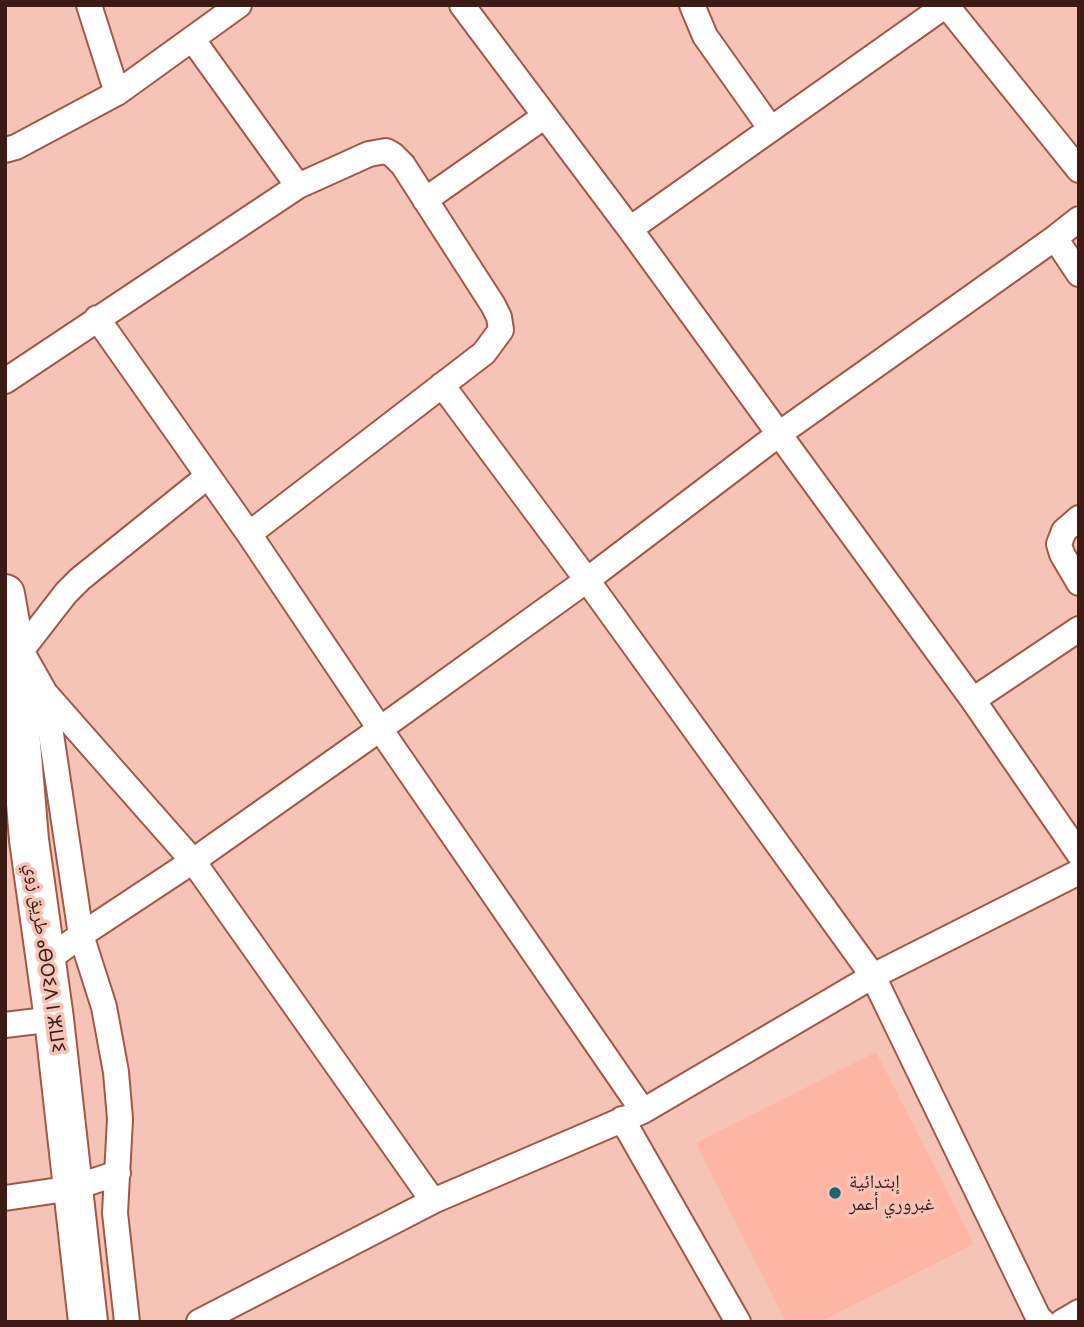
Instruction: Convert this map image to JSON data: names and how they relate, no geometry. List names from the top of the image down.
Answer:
{
  "streets": {
    "main road": ["طريق زوي ⴰⴱⵔⵉⴷ ⵏ ⵣⵡⵉ"]
  },
  "places": ["إبتدائية غبروري أعمر"]
}
